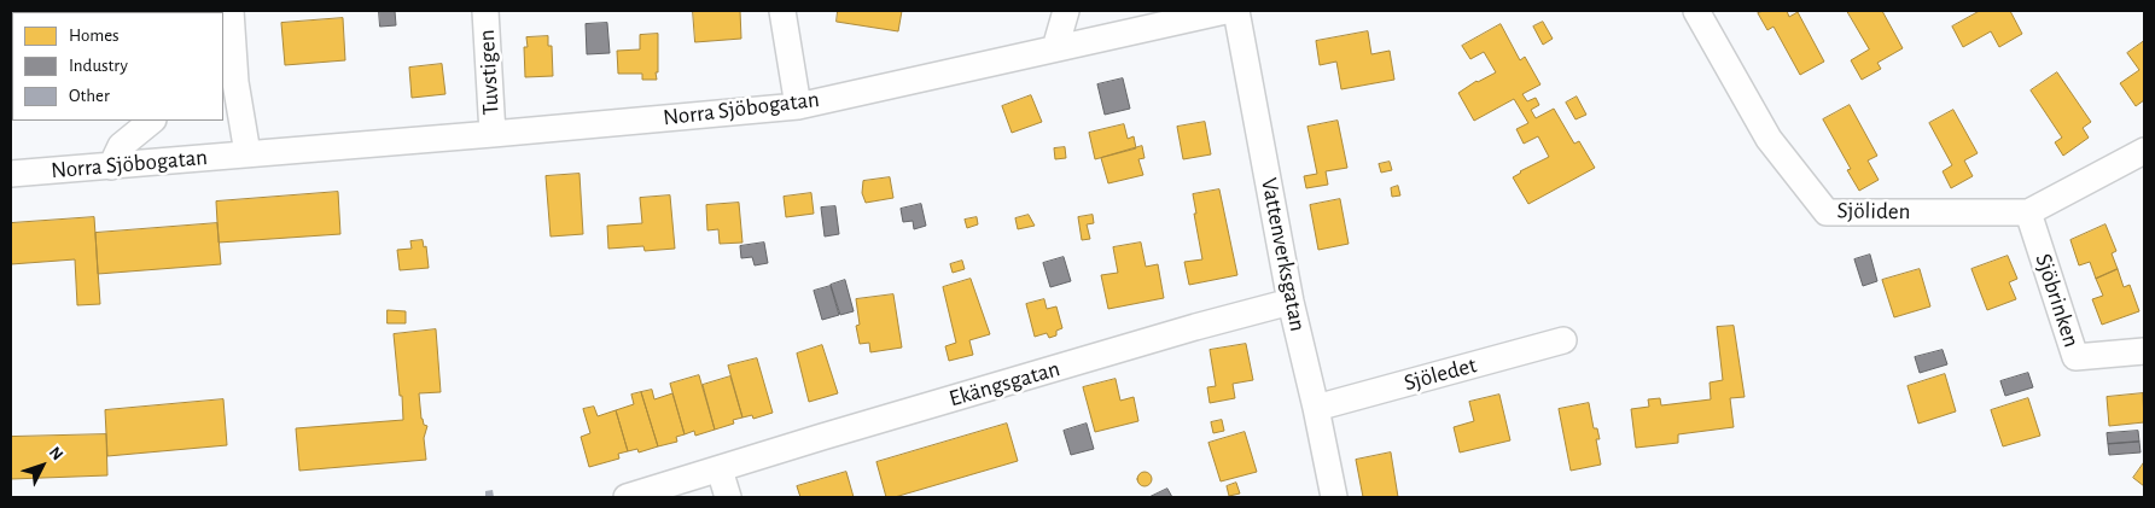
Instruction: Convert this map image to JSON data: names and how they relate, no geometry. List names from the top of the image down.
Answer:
{
  "streets": {
    "street": [
      "Tuvstigen",
      "Norra Sjöbogatan",
      "Sjöliden",
      "Vattenverksgatan",
      "Sjöbrinken",
      "Sjöledet",
      "Ekängsgatan"
    ]
  },
  "crossings": [
    ["Tuvstigen", "Norra Sjöbogatan"],
    ["Sjöliden", "Sjöbrinken"],
    ["Vattenverksgatan", "Sjöledet"],
    ["Vattenverksgatan", "Ekängsgatan"]
  ],
  "legend": ["Homes", "Industry", "Other"],
  "north": "top right"
}
